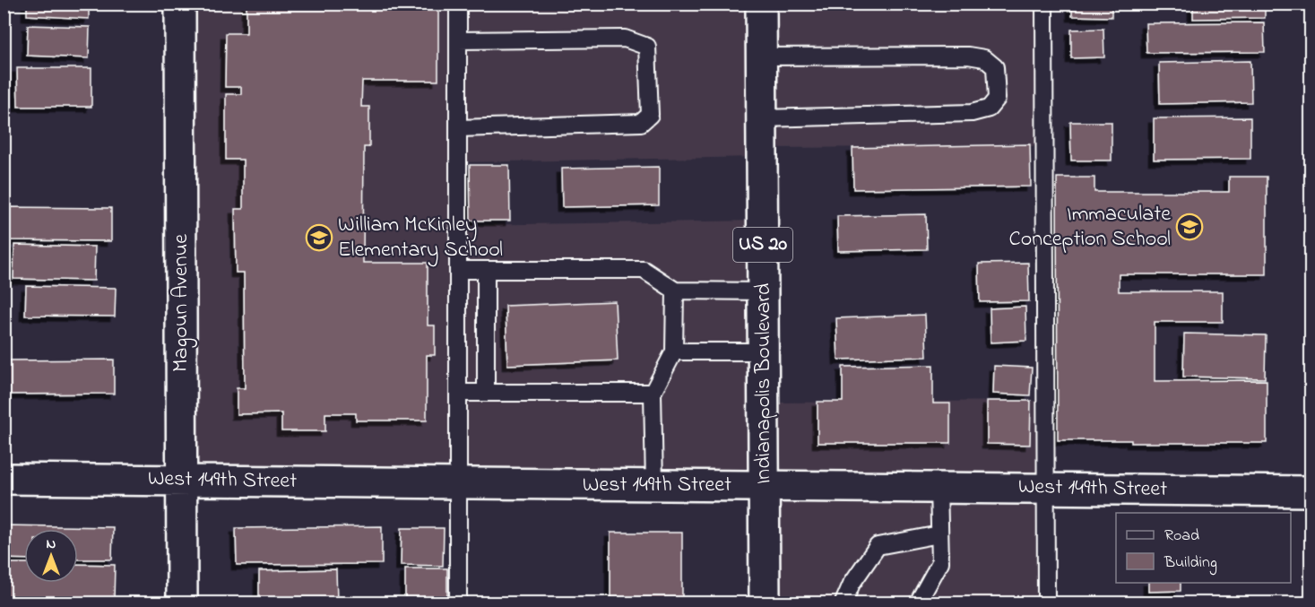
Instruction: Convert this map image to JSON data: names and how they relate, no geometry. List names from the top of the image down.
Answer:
{
  "streets": {
    "street": [
      "US 20",
      "Magoun Avenue",
      "Indianapolis Boulevard",
      "West 149th Street"
    ]
  },
  "crossings": [
    ["Magoun Avenue", "West 149th Street"],
    ["Indianapolis Boulevard", "West 149th Street"]
  ],
  "places": {
    "school or university": ["Immaculate Conception School", "William McKinley Elementary School"]
  },
  "legend": ["Road", "Building"],
  "north": "top"
}
